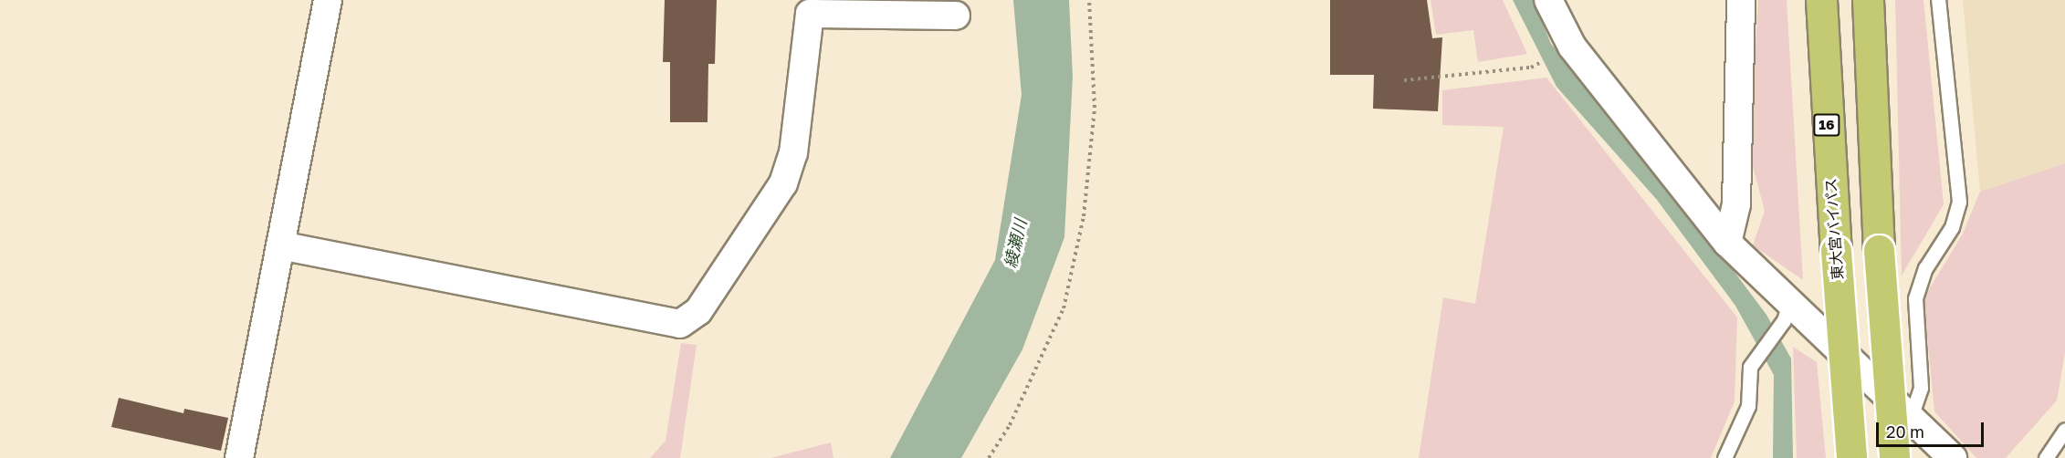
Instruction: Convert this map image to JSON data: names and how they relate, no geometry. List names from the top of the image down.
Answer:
{
  "streets": {
    "highway": ["16", "東大宮バイパス"]
  },
  "water": ["綾瀬川"],
  "scale_bar": "20 m"
}
